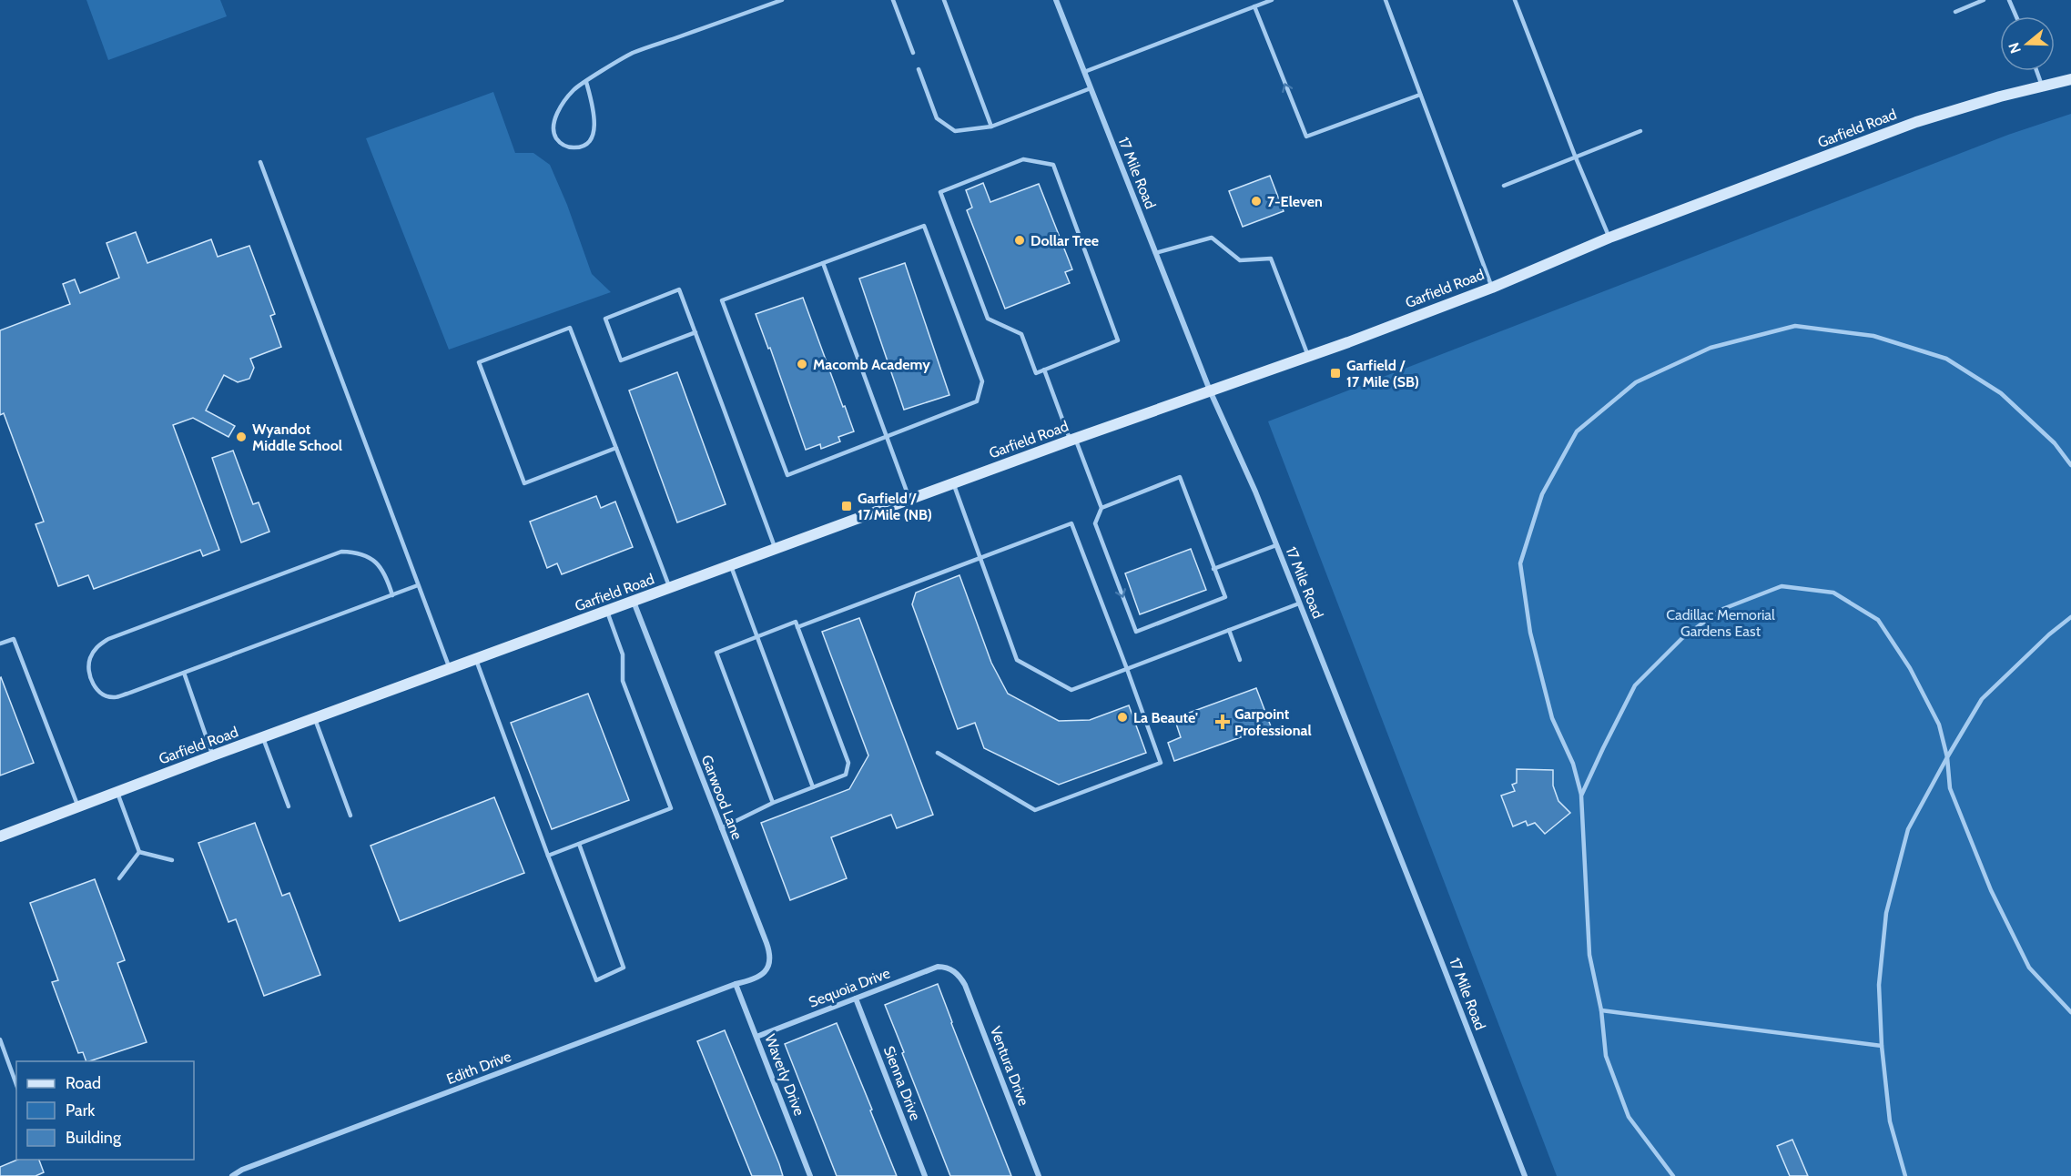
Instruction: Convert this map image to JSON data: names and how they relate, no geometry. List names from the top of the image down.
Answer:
{
  "streets": {
    "main road": ["Garfield Road"],
    "street": [
      "17 Mile Road",
      "Garwood Lane",
      "Sequoia Drive",
      "Ventura Drive",
      "Edith Drive",
      "Waverly Drive",
      "Sienna Drive"
    ]
  },
  "crossings": [
    ["Garfield Road", "17 Mile Road"],
    ["Garfield Road", "Garwood Lane"],
    ["Garwood Lane", "Edith Drive"],
    ["Garwood Lane", "Waverly Drive"],
    ["Sequoia Drive", "Ventura Drive"],
    ["Sequoia Drive", "Waverly Drive"],
    ["Sequoia Drive", "Sienna Drive"],
    ["Edith Drive", "Waverly Drive"]
  ],
  "parks": ["Cadillac Memorial Gardens East"],
  "places": {
    "other": [
      "7-Eleven",
      "Dollar Tree",
      "Macomb Academy",
      "Wyandot Middle School",
      "La Beaute'"
    ],
    "transit": ["Garfield / 17 Mile (SB)", "Garfield / 17 Mile (NB)"],
    "health": ["Garpoint Professional"]
  },
  "legend": ["Road", "Park", "Building"],
  "north": "left"
}
